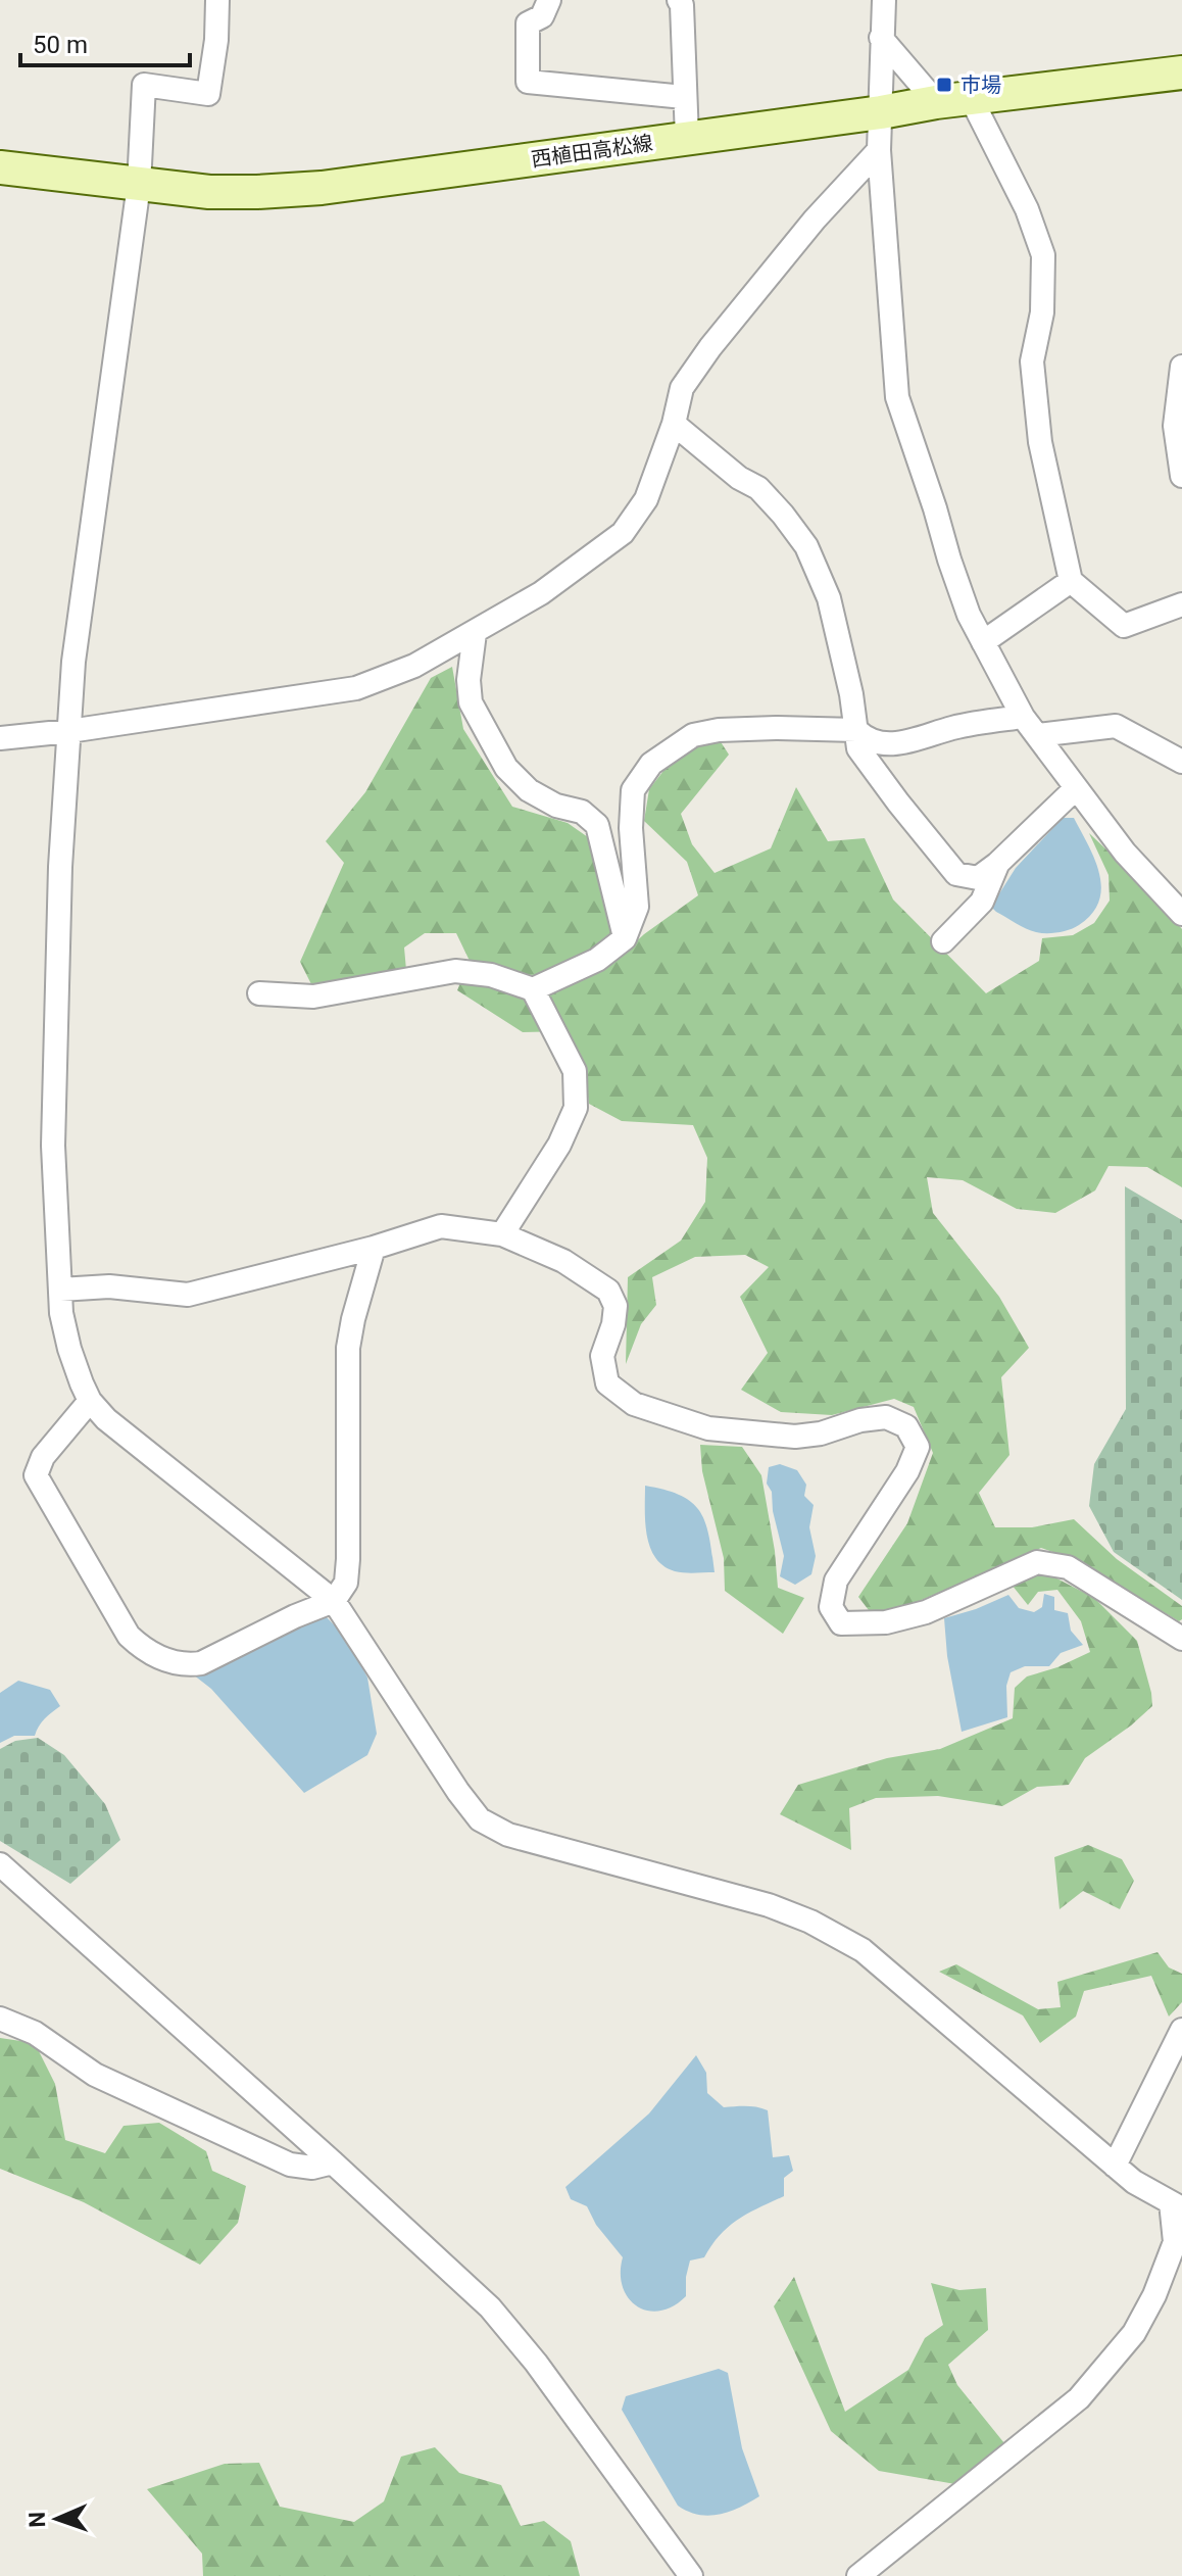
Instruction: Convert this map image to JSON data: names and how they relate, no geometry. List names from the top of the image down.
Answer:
{
  "streets": {
    "main road": ["西植田高松線"]
  },
  "places": {
    "transit": ["市場"]
  },
  "scale_bar": "50 m",
  "north": "left"
}
